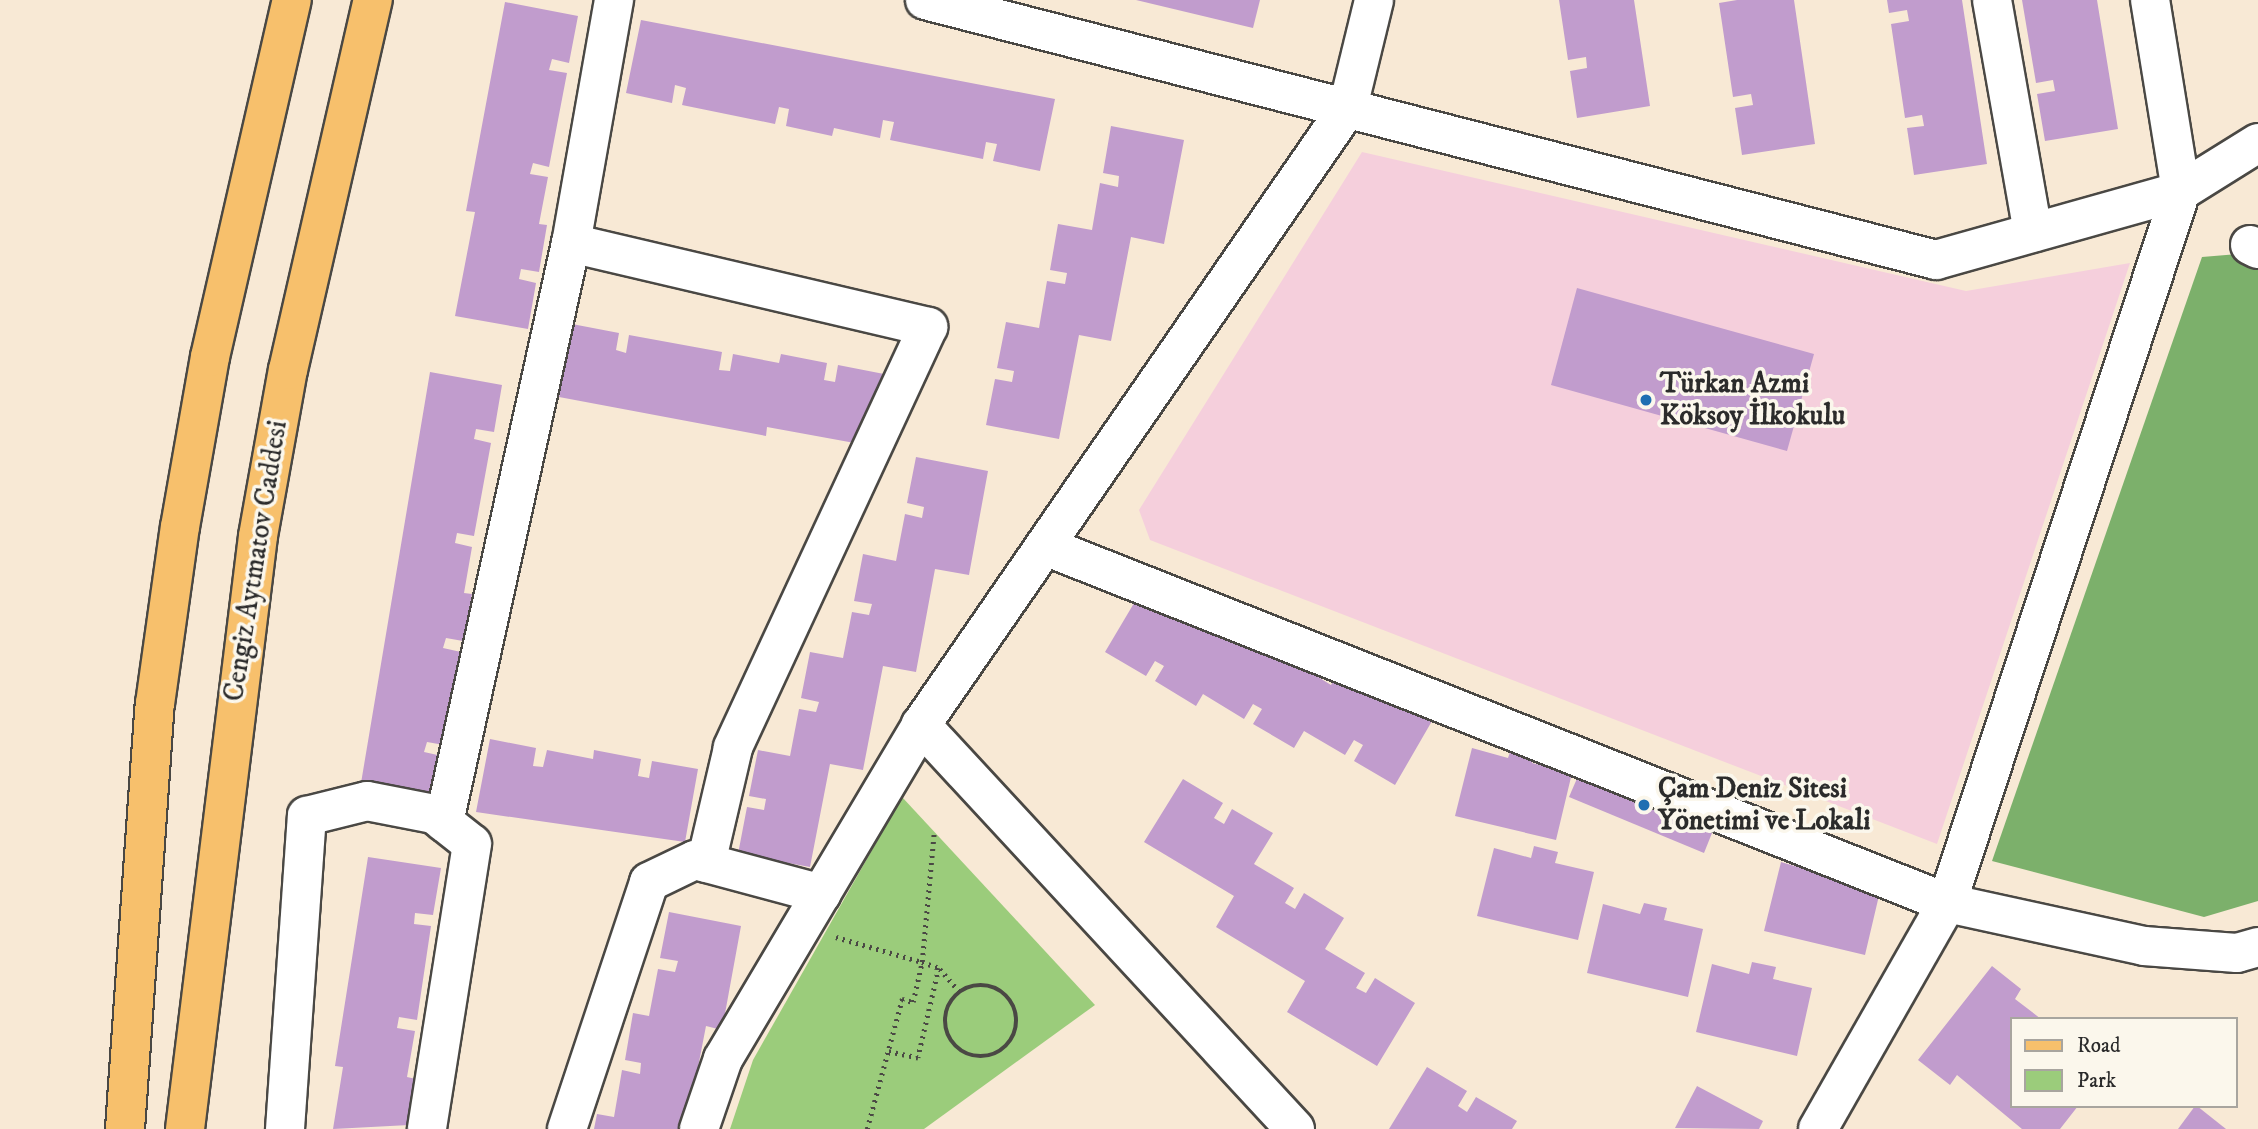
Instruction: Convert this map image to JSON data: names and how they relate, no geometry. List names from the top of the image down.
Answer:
{
  "streets": {
    "main road": ["Cengiz Aytmatov Caddesi"]
  },
  "places": ["Türkan Azmi Köksoy İlkokulu", "Çam Deniz Sitesi Yönetimi ve Lokali"],
  "legend": ["Road", "Park"]
}
